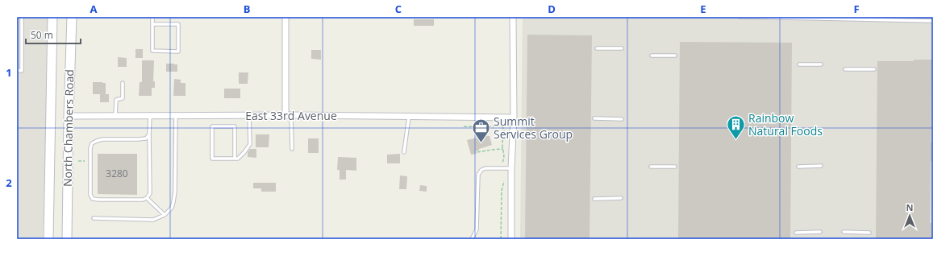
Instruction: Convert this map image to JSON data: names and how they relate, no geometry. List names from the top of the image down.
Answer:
{
  "streets": {
    "main road": ["North Chambers Road"],
    "street": ["East 33rd Avenue"]
  },
  "crossings": [
    ["East 33rd Avenue", "North Chambers Road"]
  ],
  "places": {
    "building": ["Rainbow Natural Foods"],
    "office": ["Summit Services Group"]
  },
  "house_numbers": ["3280"],
  "scale_bar": "50 m",
  "north": "top",
  "grid": {
    "columns": [
      "A",
      "B",
      "C",
      "D",
      "E",
      "F"
    ],
    "rows": ["1", "2"]
  }
}
